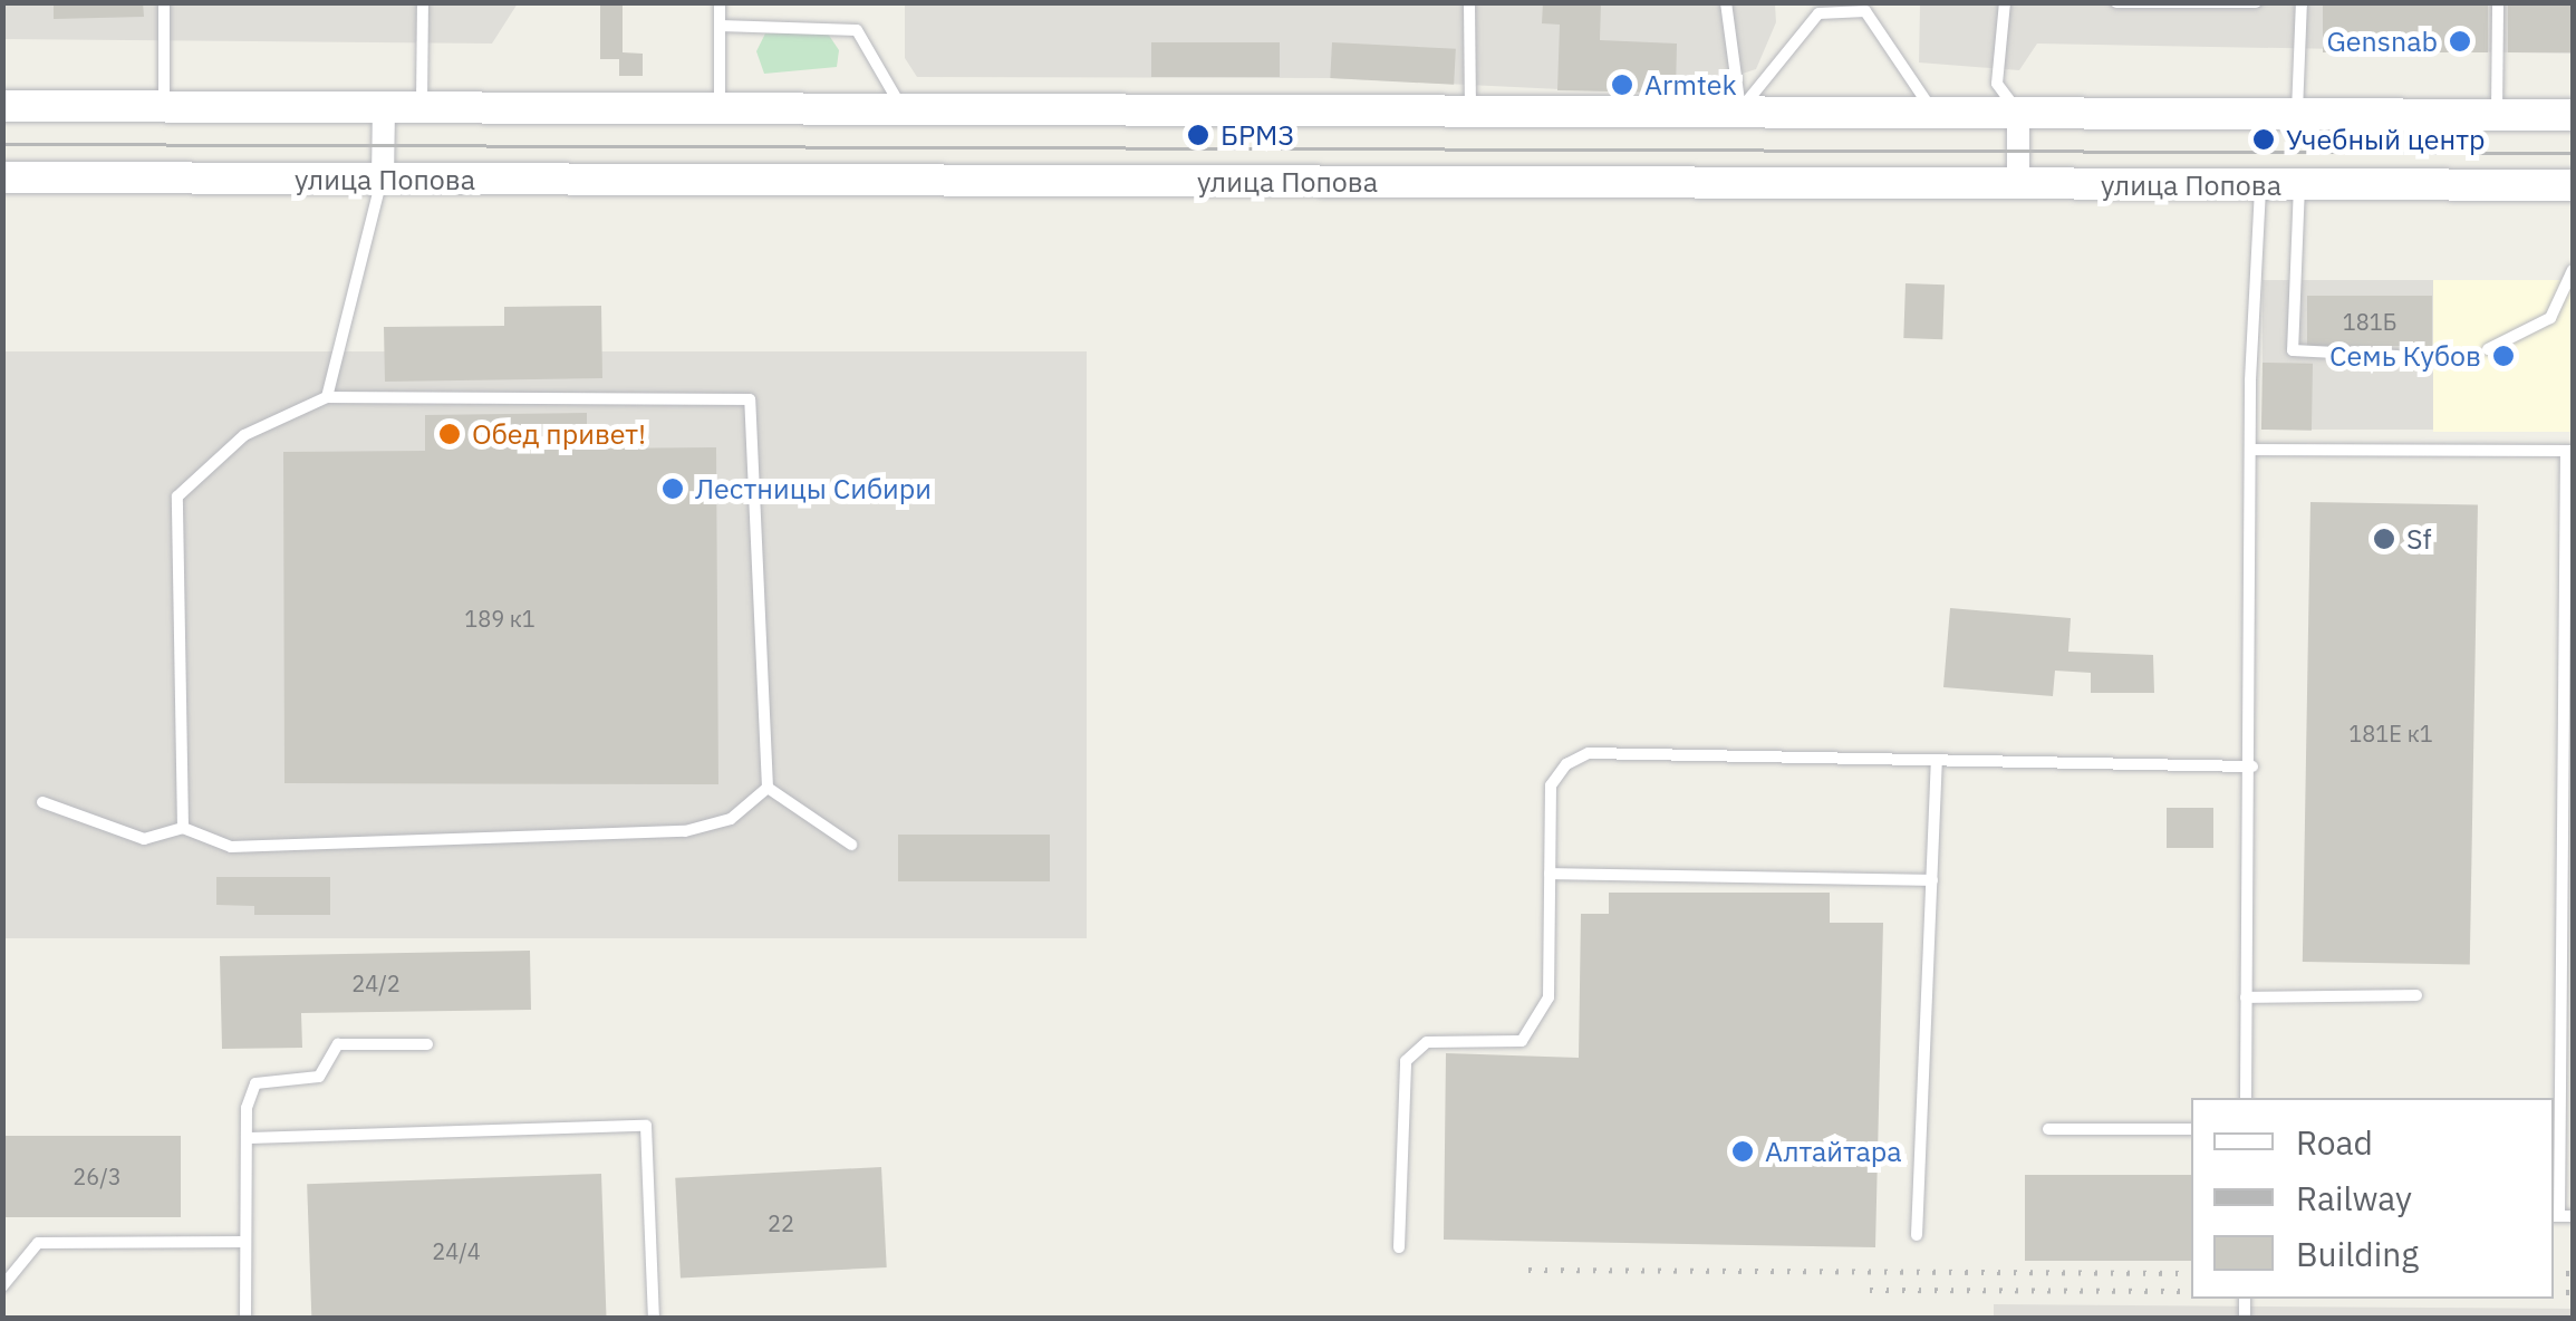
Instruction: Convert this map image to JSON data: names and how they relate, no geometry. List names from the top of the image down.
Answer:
{
  "streets": {
    "main road": ["улица Попова"]
  },
  "places": [
    "Gensnab",
    "Armtek",
    "БРМЗ",
    "Учебный центр",
    "Семь Кубов",
    "Обед привет!",
    "Лестницы Сибири",
    "Sf",
    "Алтайтара"
  ],
  "house_numbers": [
    "181Б",
    "189 к1",
    "181Е к1",
    "24/2",
    "26/3",
    "22",
    "24/4"
  ],
  "legend": ["Road", "Railway", "Building"]
}
